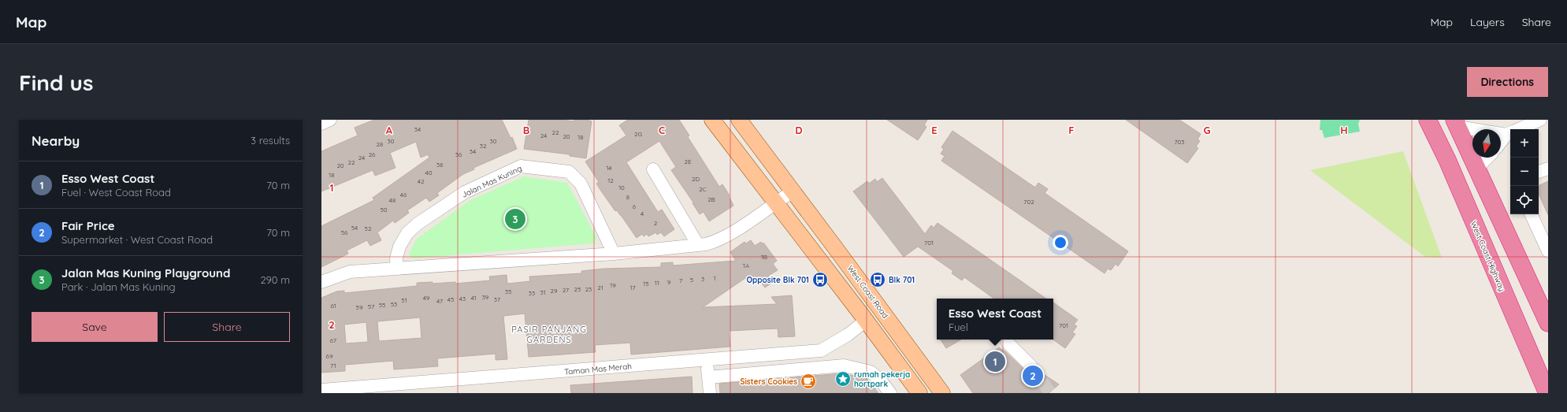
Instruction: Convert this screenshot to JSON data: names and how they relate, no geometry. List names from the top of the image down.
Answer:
{
  "streets": {
    "highway": ["West Coast Highway"],
    "main road": ["West Coast Road"],
    "street": ["Jalan Mas Kuning", "Taman Mas Merah"]
  },
  "districts": ["PASIR PANJANG GARDENS"],
  "places": {
    "bus stop": ["Opposite Blk 701", "Blk 701"],
    "place": ["rumah pekerja hortpark"],
    "cafe": ["Sisters Cookies"]
  },
  "house_numbers": [
    "34",
    "22",
    "2G",
    "24",
    "20",
    "18",
    "30",
    "30",
    "703",
    "28",
    "32",
    "34",
    "26",
    "36",
    "24",
    "2E",
    "22",
    "38",
    "20",
    "14",
    "40",
    "18",
    "2D",
    "12",
    "42",
    "10",
    "2C",
    "46",
    "8",
    "2B",
    "48",
    "702",
    "6",
    "50",
    "4",
    "2",
    "54",
    "52",
    "56",
    "701",
    "1B",
    "1A",
    "1",
    "3",
    "5",
    "7",
    "9",
    "11",
    "15",
    "19",
    "21",
    "17",
    "25",
    "23",
    "27",
    "29",
    "35",
    "31",
    "33",
    "39",
    "49",
    "41",
    "43",
    "45",
    "37",
    "51",
    "47",
    "53",
    "55",
    "61",
    "57",
    "59",
    "701",
    "67",
    "69",
    "71"
  ],
  "north": "bottom",
  "page": {
    "header": "Map",
    "nav": ["Map", "Layers", "Share"],
    "buttons": [
      "Directions",
      ["Save", "Share"]
    ],
    "title": "Find us",
    "heading": ["Nearby", "3 results"],
    "map_buttons": ["+", "−"],
    "list": [
      {
        "mark": "1",
        "name": "Esso West Coast",
        "note": "Fuel · West Coast Road",
        "value": "70 m"
      },
      {
        "mark": "2",
        "name": "Fair Price",
        "note": "Supermarket · West Coast Road",
        "value": "70 m"
      },
      {
        "mark": "3",
        "name": "Jalan Mas Kuning Playground",
        "note": "Park · Jalan Mas Kuning",
        "value": "290 m"
      }
    ],
    "pins": ["3", "1", "2"],
    "popup": ["Esso West Coast", "Fuel"]
  },
  "grid": {
    "columns": [
      "A",
      "B",
      "C",
      "D",
      "E",
      "F",
      "G",
      "H"
    ],
    "rows": ["1", "2"]
  }
}
